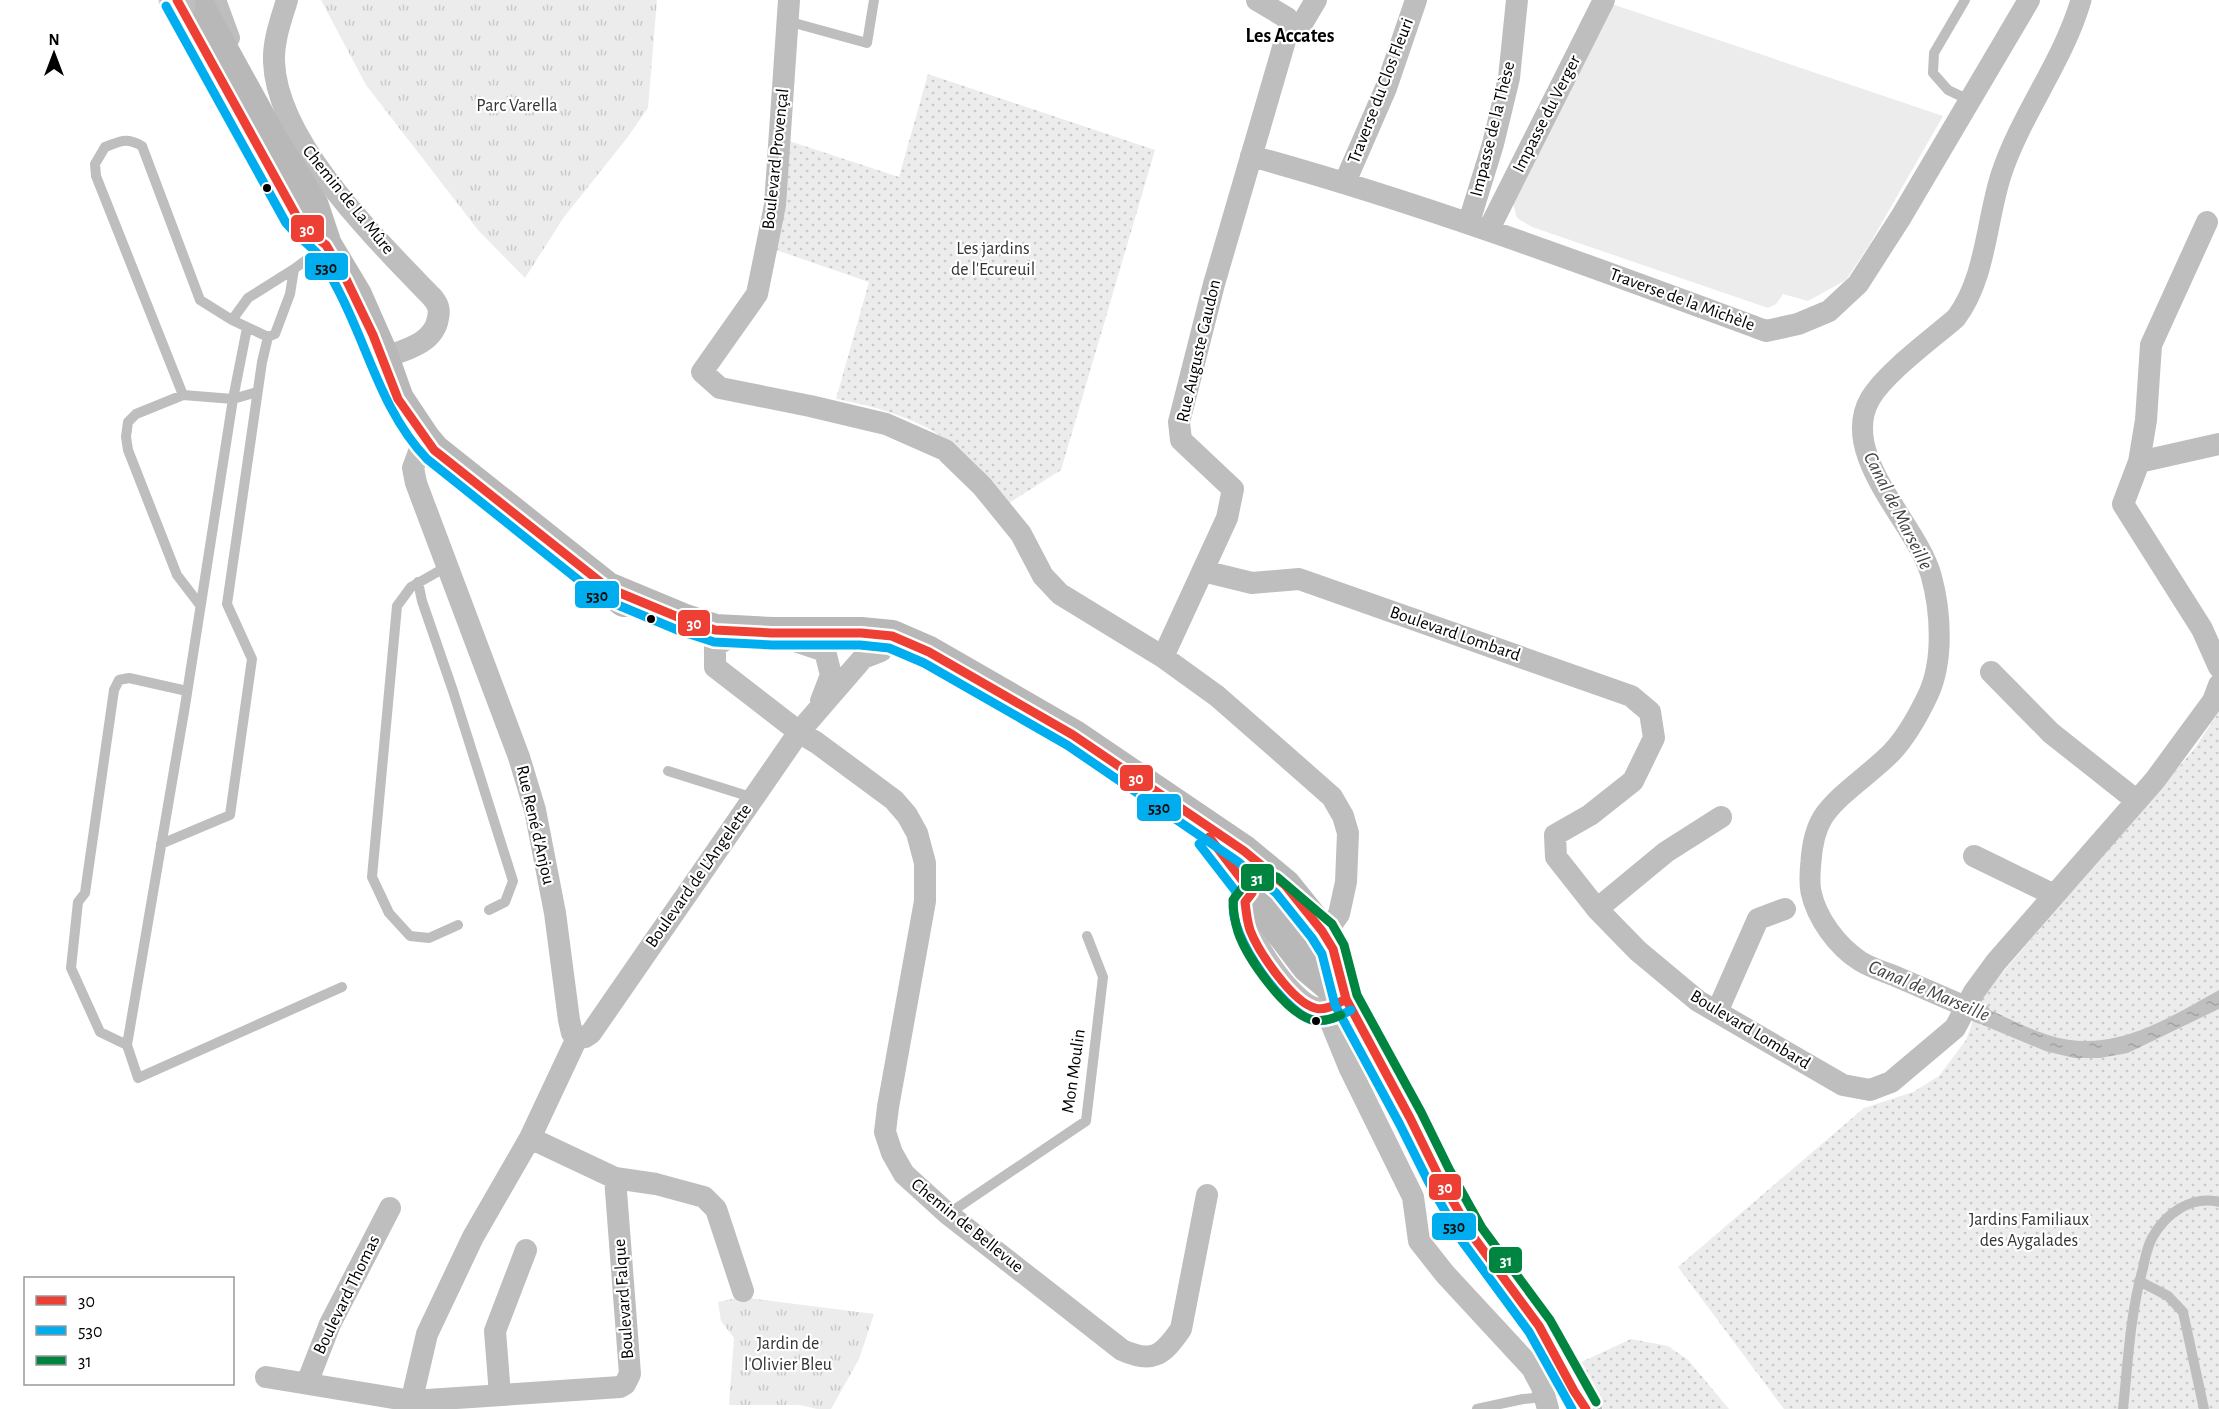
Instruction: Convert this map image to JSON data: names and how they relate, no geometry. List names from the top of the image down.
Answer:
{
  "streets": {
    "street": [
      "Traverse du Clos Fleuri",
      "Impasse du Verger",
      "Impasse de la Thèse",
      "Boulevard Provençal",
      "Chemin de La Mûre",
      "Traverse de la Michèle",
      "Rue Auguste Gaudon",
      "Boulevard Lombard",
      "Rue René d'Anjou",
      "Boulevard de L'Angelette",
      "Chemin de Bellevue",
      "Boulevard Thomas",
      "Boulevard Falque"
    ],
    "lane": ["Mon Moulin"]
  },
  "crossings": [
    ["Traverse du Clos Fleuri", "Traverse de la Michèle"],
    ["Impasse du Verger", "Impasse de la Thèse"],
    ["Impasse du Verger", "Traverse de la Michèle"],
    ["Impasse de la Thèse", "Traverse de la Michèle"],
    ["Boulevard Provençal", "Rue Auguste Gaudon"],
    ["Traverse de la Michèle", "Rue Auguste Gaudon"],
    ["Rue Auguste Gaudon", "Boulevard Lombard"],
    ["Rue René d'Anjou", "Boulevard de L'Angelette"],
    ["Boulevard de L'Angelette", "Chemin de Bellevue"],
    ["Mon Moulin", "Chemin de Bellevue"],
    ["Boulevard Thomas", "Boulevard Falque"]
  ],
  "districts": ["Les Accates"],
  "water": ["Canal de Marseille"],
  "parks": [
    "Parc Varella",
    "Les jardins de l'Ecureuil",
    "Jardins Familiaux des Aygalades",
    "Jardin de l'Olivier Bleu"
  ],
  "lines": ["transit line 30", "transit line 530", "transit line 31"],
  "legend": ["30", "530", "31"],
  "north": "top"
}
